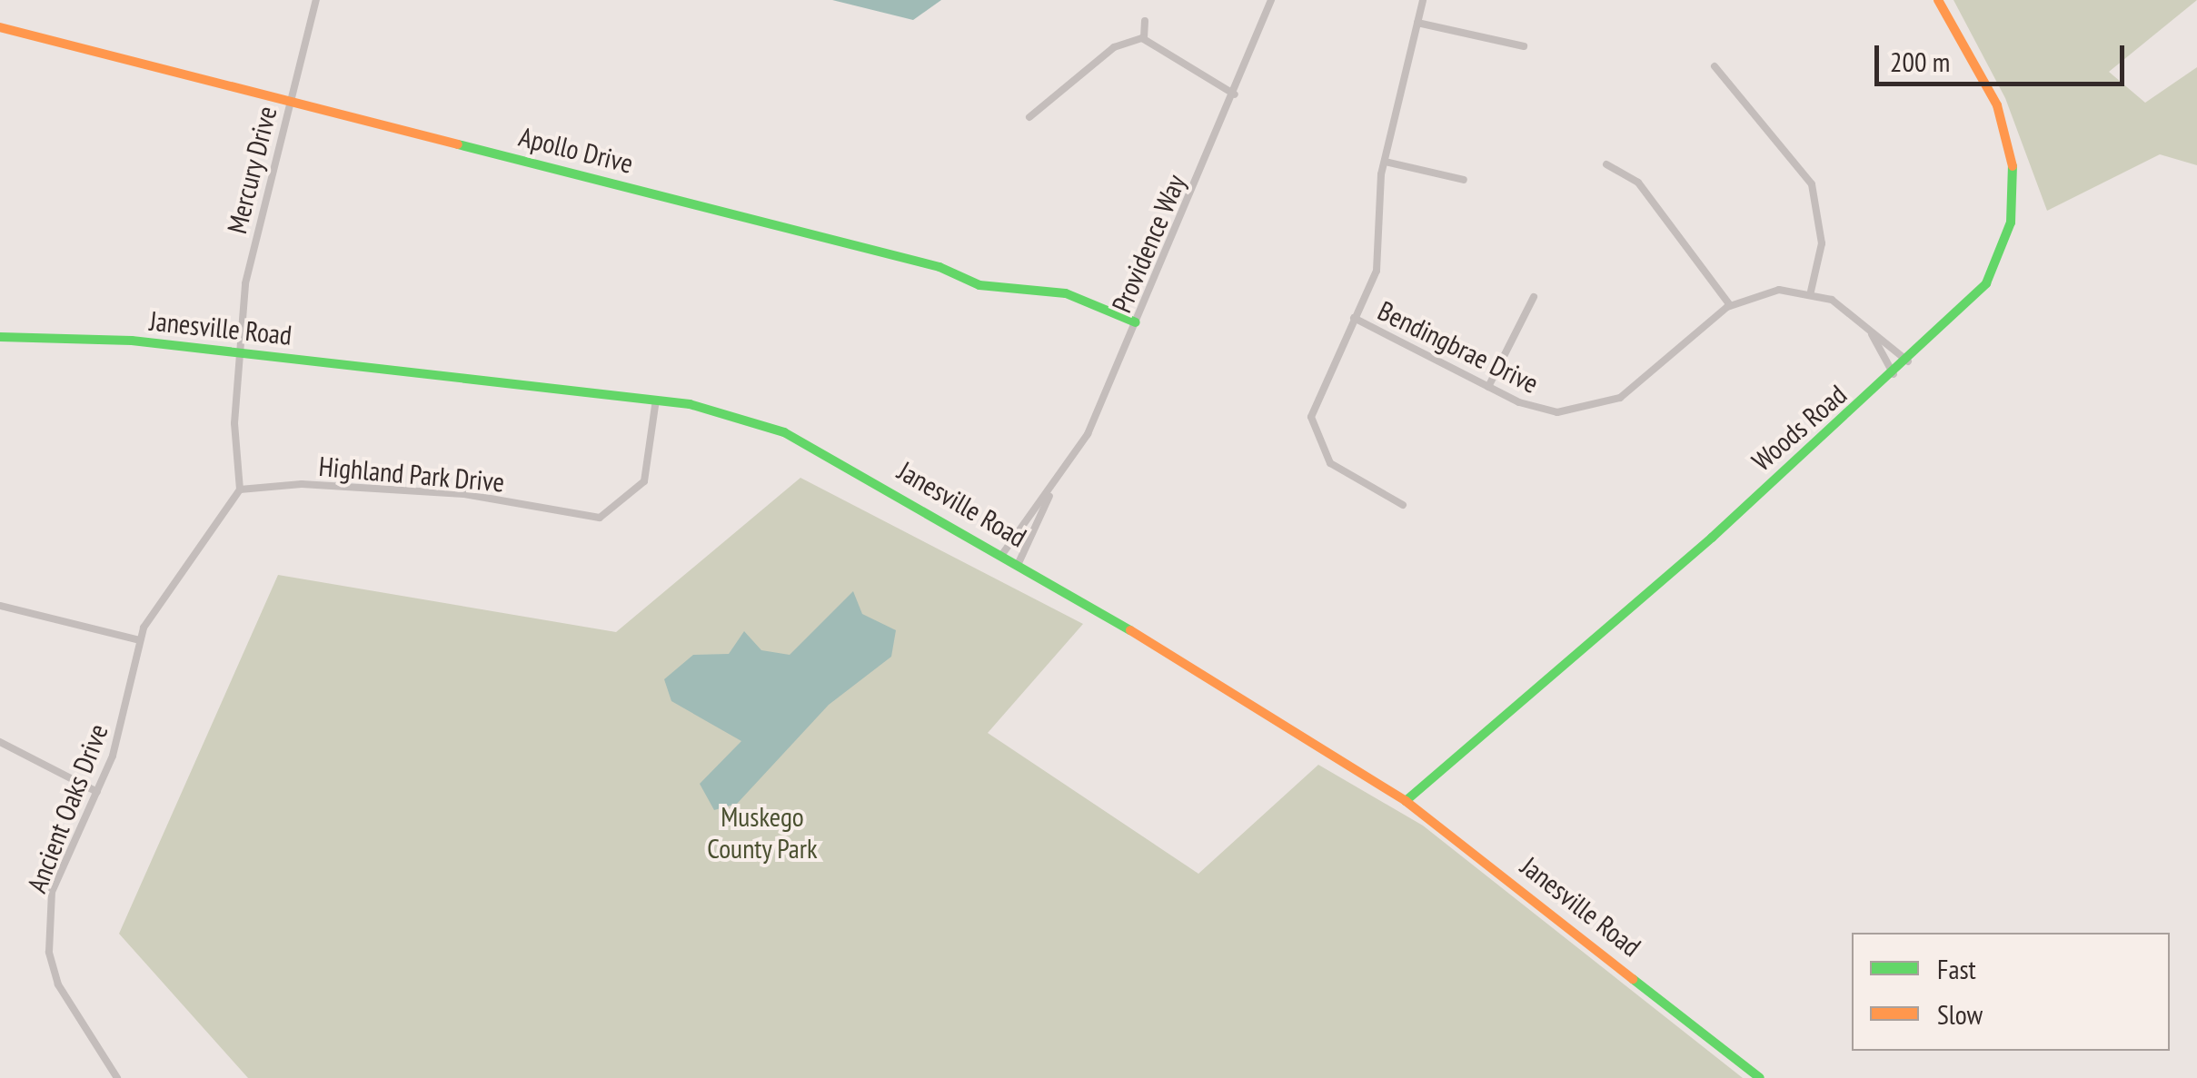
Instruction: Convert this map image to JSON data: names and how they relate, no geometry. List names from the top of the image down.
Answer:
{
  "streets": {
    "street": [
      "Apollo Drive",
      "Mercury Drive",
      "Providence Way",
      "Janesville Road",
      "Bendingbrae Drive",
      "Woods Road",
      "Highland Park Drive",
      "Ancient Oaks Drive"
    ]
  },
  "crossings": [
    ["Apollo Drive", "Mercury Drive"],
    ["Apollo Drive", "Providence Way"],
    ["Mercury Drive", "Janesville Road"],
    ["Providence Way", "Janesville Road"],
    ["Janesville Road", "Woods Road"],
    ["Janesville Road", "Highland Park Drive"],
    ["Highland Park Drive", "Ancient Oaks Drive"]
  ],
  "parks": ["Muskego County Park"],
  "legend": ["Fast", "Slow"],
  "scale_bar": "200 m"
}
